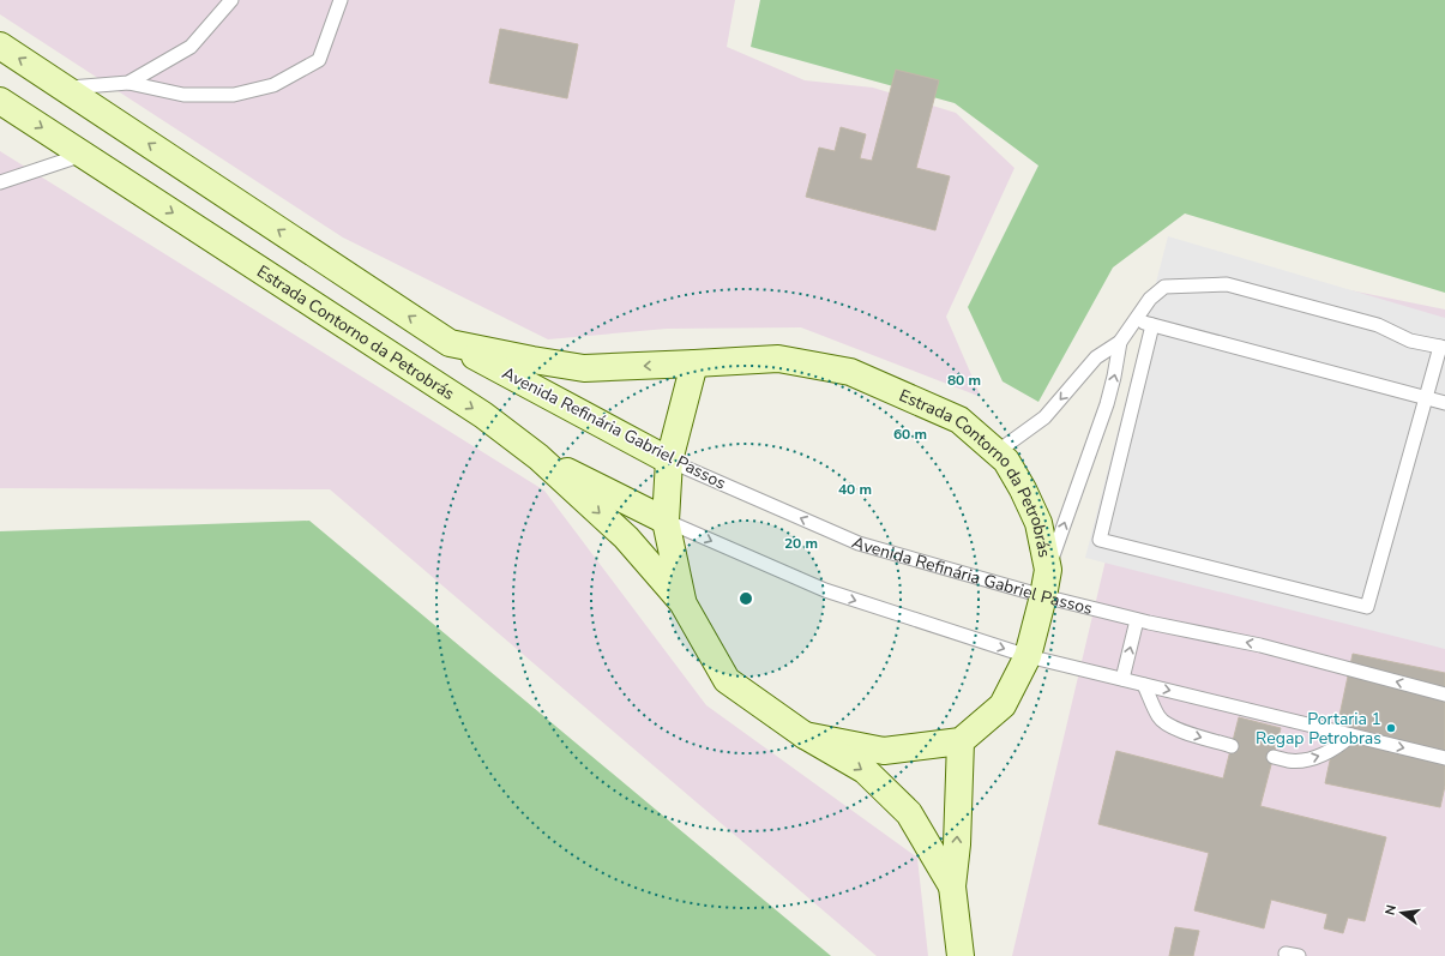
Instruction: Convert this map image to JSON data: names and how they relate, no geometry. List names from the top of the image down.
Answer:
{
  "streets": {
    "main road": ["Estrada Contorno da Petrobrás", "Avenida Refinária Gabriel Passos"]
  },
  "crossings": [
    ["Estrada Contorno da Petrobrás", "Avenida Refinária Gabriel Passos"]
  ],
  "one_way": ["Avenida Refinária Gabriel Passos"],
  "places": ["Portaria 1 Regap Petrobras"],
  "north": "left",
  "rings": [
    "80 m",
    "60 m",
    "40 m",
    "20 m"
  ]
}
